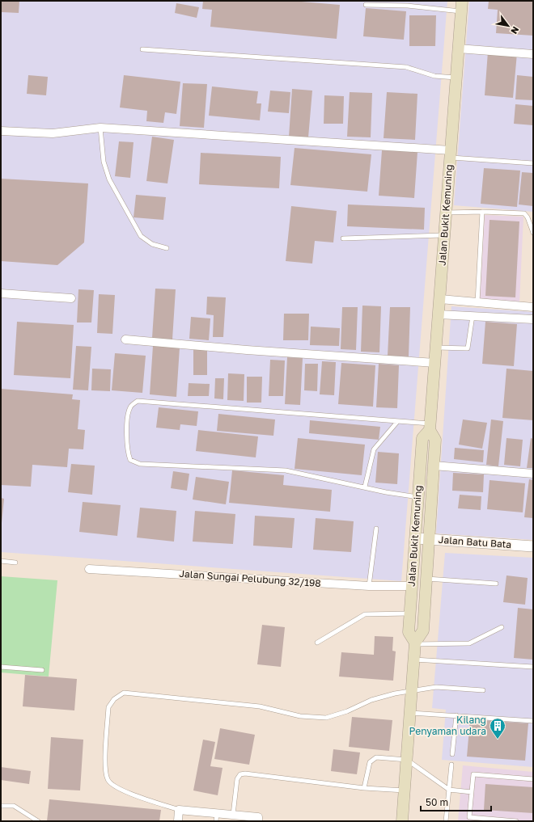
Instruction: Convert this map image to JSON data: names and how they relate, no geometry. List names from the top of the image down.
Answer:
{
  "streets": {
    "main road": ["Jalan Bukit Kemuning"],
    "street": ["Jalan Batu Bata", "Jalan Sungai Pelubung 32/198"]
  },
  "crossings": [
    ["Jalan Bukit Kemuning", "Jalan Batu Bata"],
    ["Jalan Bukit Kemuning", "Jalan Sungai Pelubung 32/198"]
  ],
  "places": {
    "building": ["Kilang Penyaman udara"]
  },
  "scale_bar": "50 m",
  "north": "bottom right"
}
